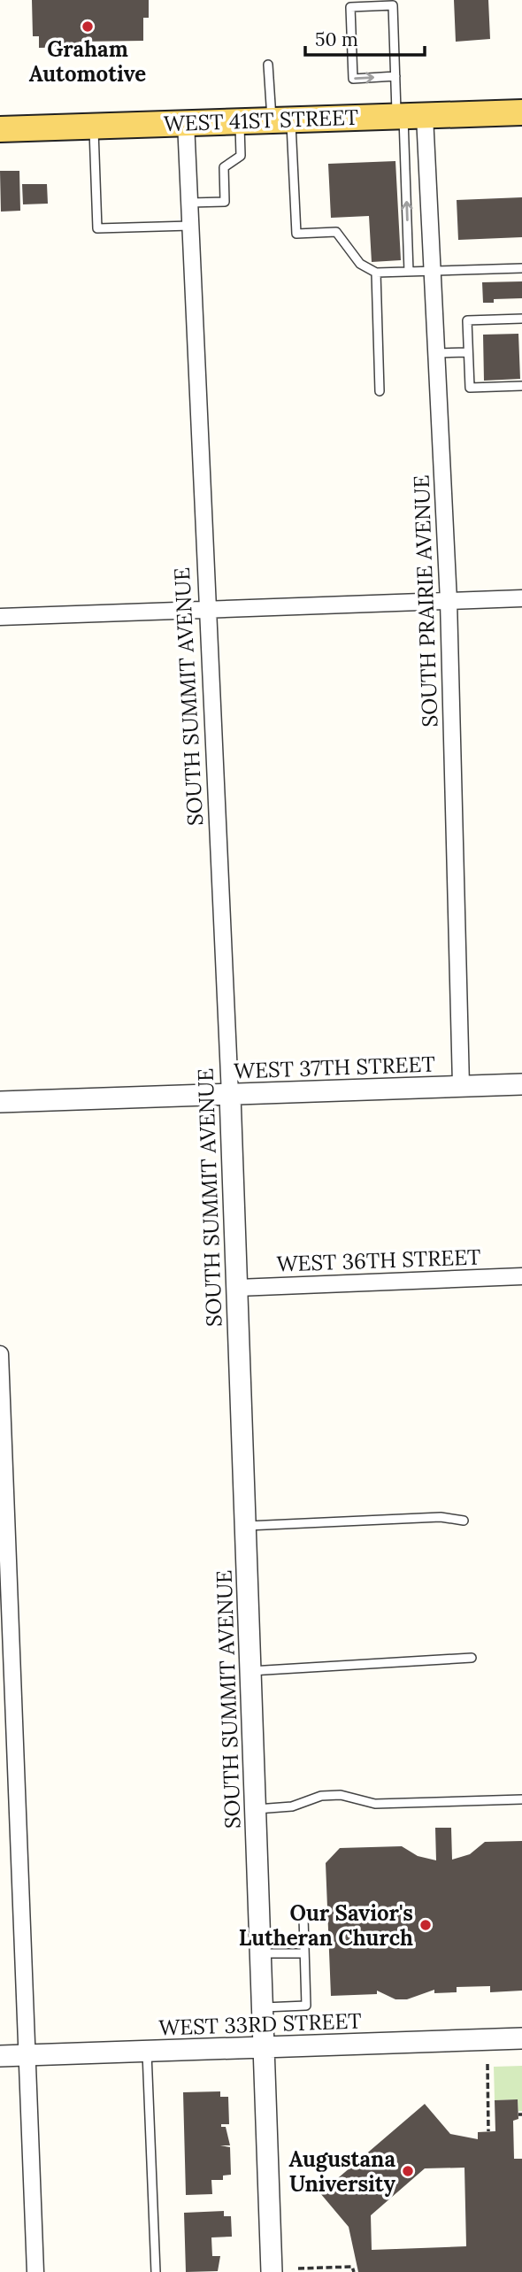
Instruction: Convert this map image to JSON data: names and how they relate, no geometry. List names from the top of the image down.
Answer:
{
  "streets": {
    "main road": ["WEST 41ST STREET"],
    "street": [
      "SOUTH PRAIRIE AVENUE",
      "SOUTH SUMMIT AVENUE",
      "WEST 37TH STREET",
      "WEST 36TH STREET",
      "WEST 33RD STREET"
    ]
  },
  "crossings": [
    ["WEST 41ST STREET", "SOUTH PRAIRIE AVENUE"],
    ["WEST 41ST STREET", "SOUTH SUMMIT AVENUE"],
    ["SOUTH PRAIRIE AVENUE", "WEST 37TH STREET"],
    ["SOUTH SUMMIT AVENUE", "WEST 37TH STREET"],
    ["SOUTH SUMMIT AVENUE", "WEST 36TH STREET"],
    ["SOUTH SUMMIT AVENUE", "WEST 33RD STREET"]
  ],
  "places": ["Graham Automotive", "Our Savior's Lutheran Church", "Augustana University"],
  "scale_bar": "50 m"
}
